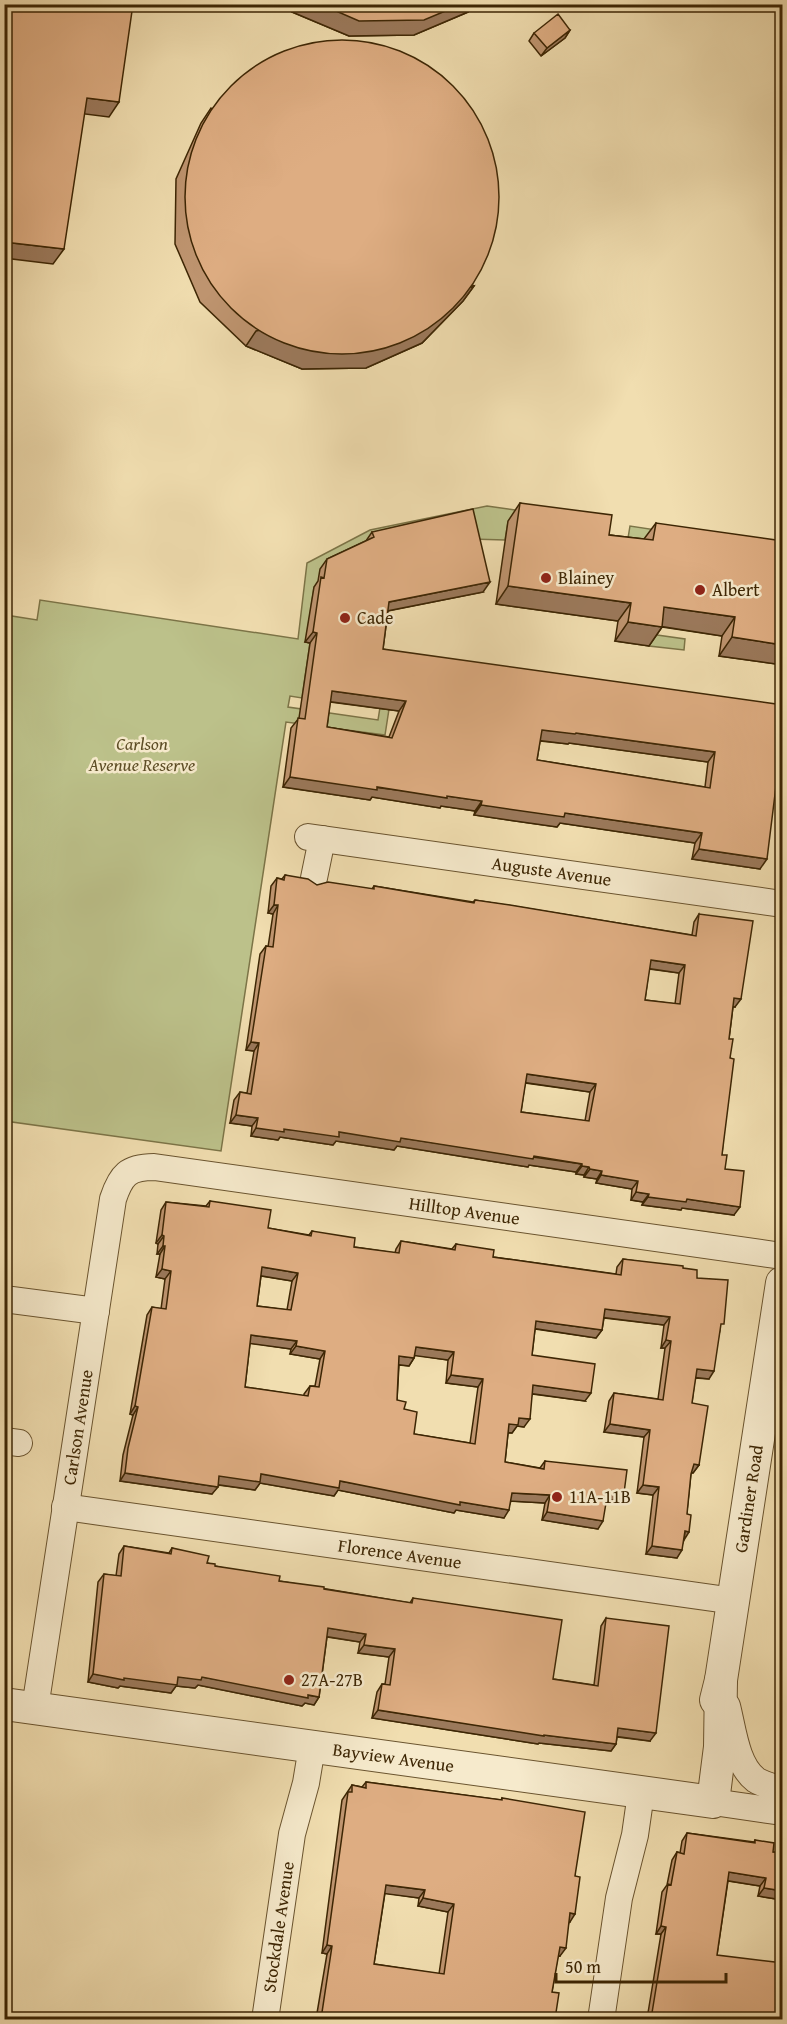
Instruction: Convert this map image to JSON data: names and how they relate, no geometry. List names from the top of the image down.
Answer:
{
  "streets": {
    "street": [
      "Auguste Avenue",
      "Hilltop Avenue",
      "Carlson Avenue",
      "Gardiner Road",
      "Florence Avenue",
      "Bayview Avenue",
      "Stockdale Avenue"
    ]
  },
  "crossings": [
    ["Hilltop Avenue", "Carlson Avenue"],
    ["Carlson Avenue", "Florence Avenue"],
    ["Carlson Avenue", "Bayview Avenue"],
    ["Gardiner Road", "Florence Avenue"],
    ["Gardiner Road", "Bayview Avenue"],
    ["Bayview Avenue", "Stockdale Avenue"]
  ],
  "parks": ["Carlson Avenue Reserve"],
  "places": [
    "Blainey",
    "Albert",
    "Cade",
    "11A-11B",
    "27A-27B"
  ],
  "scale_bar": "50 m"
}
